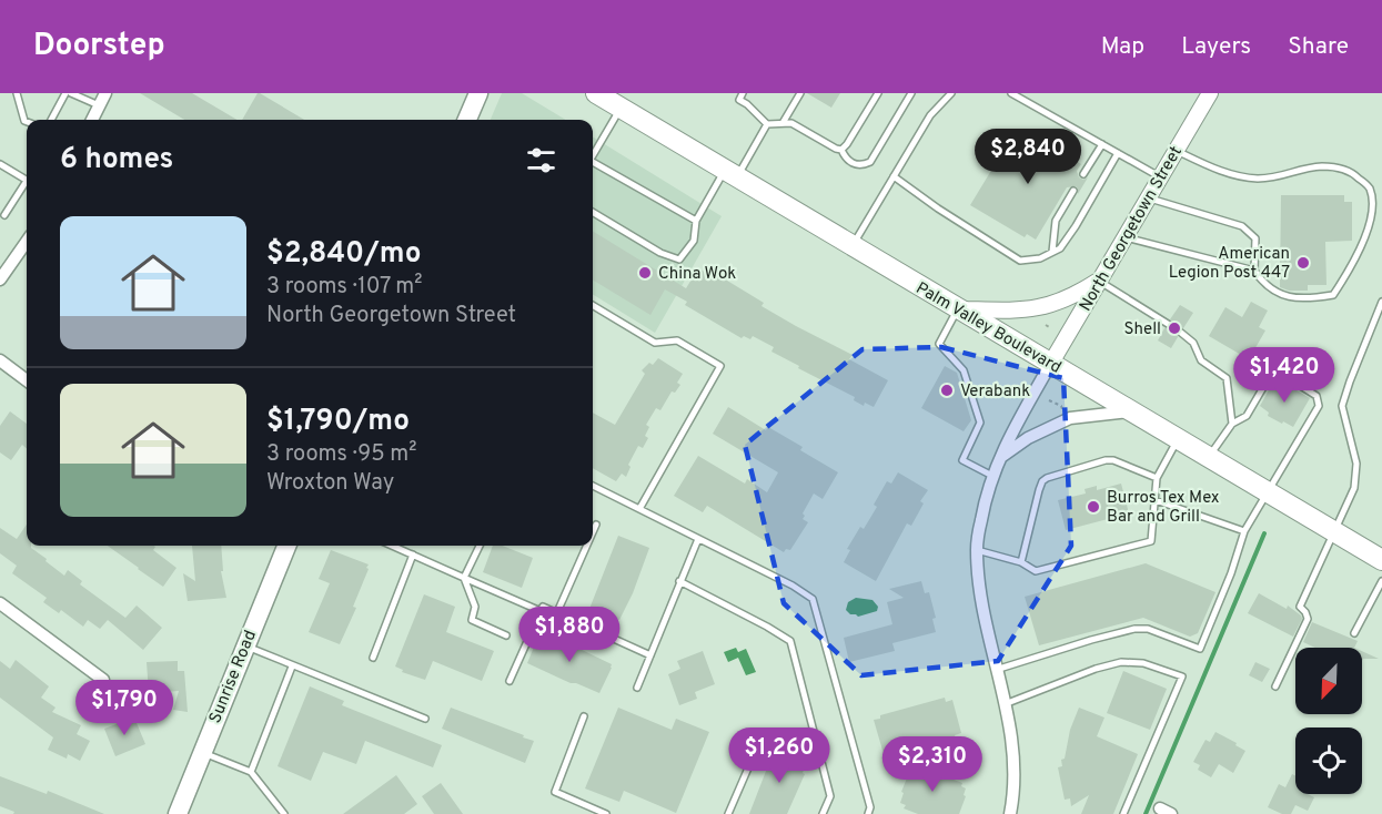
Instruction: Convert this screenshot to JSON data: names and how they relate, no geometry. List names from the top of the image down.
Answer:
{
  "streets": {
    "highway": ["Palm Valley Boulevard"],
    "main road": ["Sunrise Road"],
    "street": ["North Georgetown Street"]
  },
  "crossings": [
    ["North Georgetown Street", "Palm Valley Boulevard"]
  ],
  "places": [
    "American Legion Post 447",
    "China Wok",
    "Shell",
    "Verabank",
    "Burros Tex Mex Bar and Grill"
  ],
  "north": "bottom left",
  "page": {
    "header": "Doorstep",
    "nav": ["Map", "Layers", "Share"],
    "heading": "6 homes",
    "price": [
      "$2,840",
      "$1,420",
      "$1,880",
      "$1,790",
      "$1,260",
      "$2,310"
    ],
    "list": [
      {
        "name": "$2,840/mo",
        "note": "3 rooms · 107 m² · North Georgetown Street"
      },
      {
        "name": "$1,790/mo",
        "note": "3 rooms · 95 m² · Wroxton Way"
      }
    ]
  }
}
